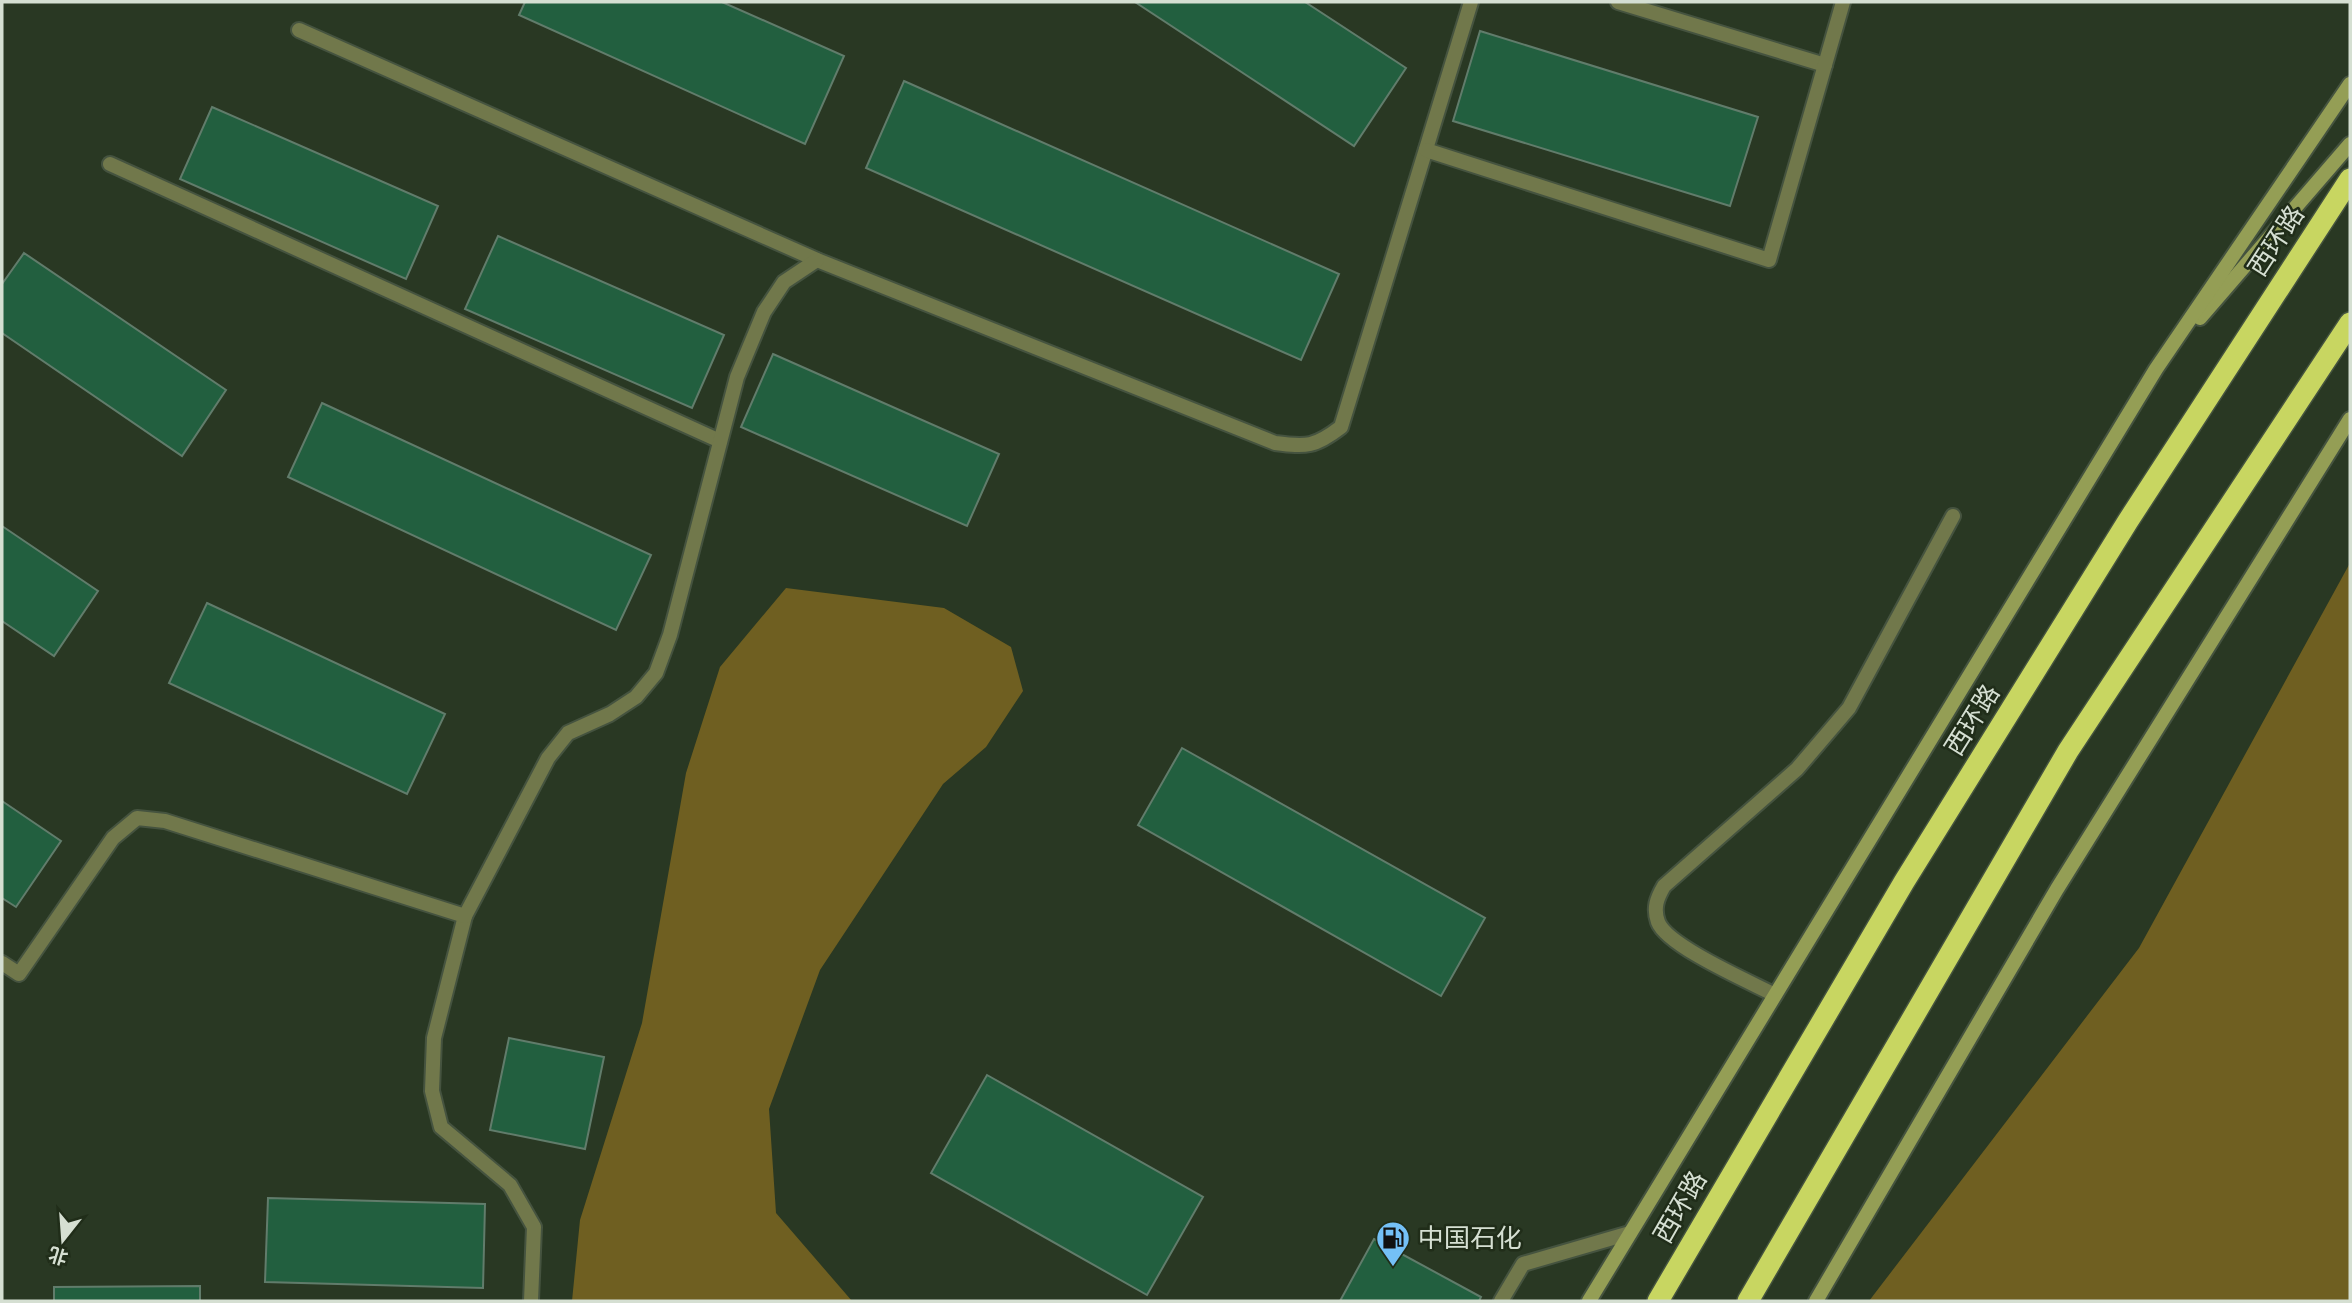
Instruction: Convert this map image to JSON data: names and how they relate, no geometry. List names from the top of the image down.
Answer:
{
  "streets": {
    "highway": ["西环路"]
  },
  "places": {
    "fuel station": ["中国石化"]
  },
  "north": "bottom"
}
